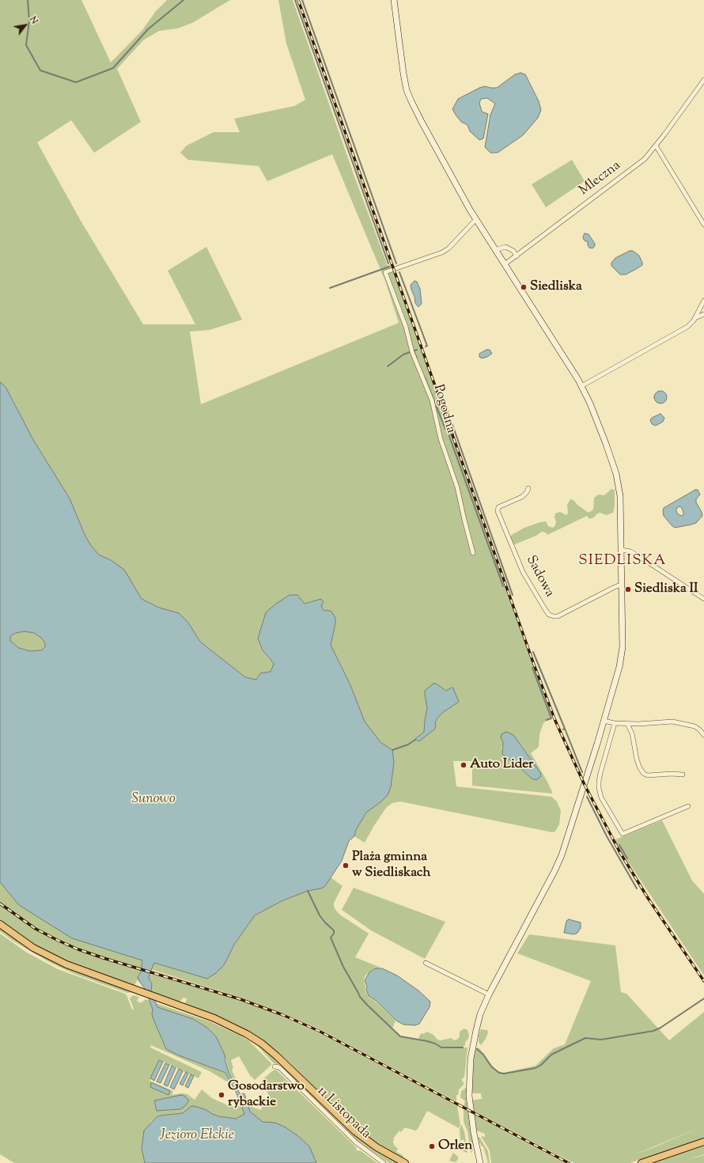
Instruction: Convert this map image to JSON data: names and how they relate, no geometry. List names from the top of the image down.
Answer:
{
  "streets": {
    "street": [
      "Mleczna",
      "Pogodna",
      "Sadowa",
      "11 Listopada"
    ]
  },
  "districts": ["SIEDLISKA"],
  "water": ["Sunowo", "Jezioro Ełckie"],
  "places": [
    "Siedliska",
    "Siedliska II",
    "Auto Lider",
    "Plaża gminna w Siedliskach",
    "Gosodarstwo rybackie",
    "Orlen"
  ],
  "north": "top right"
}
